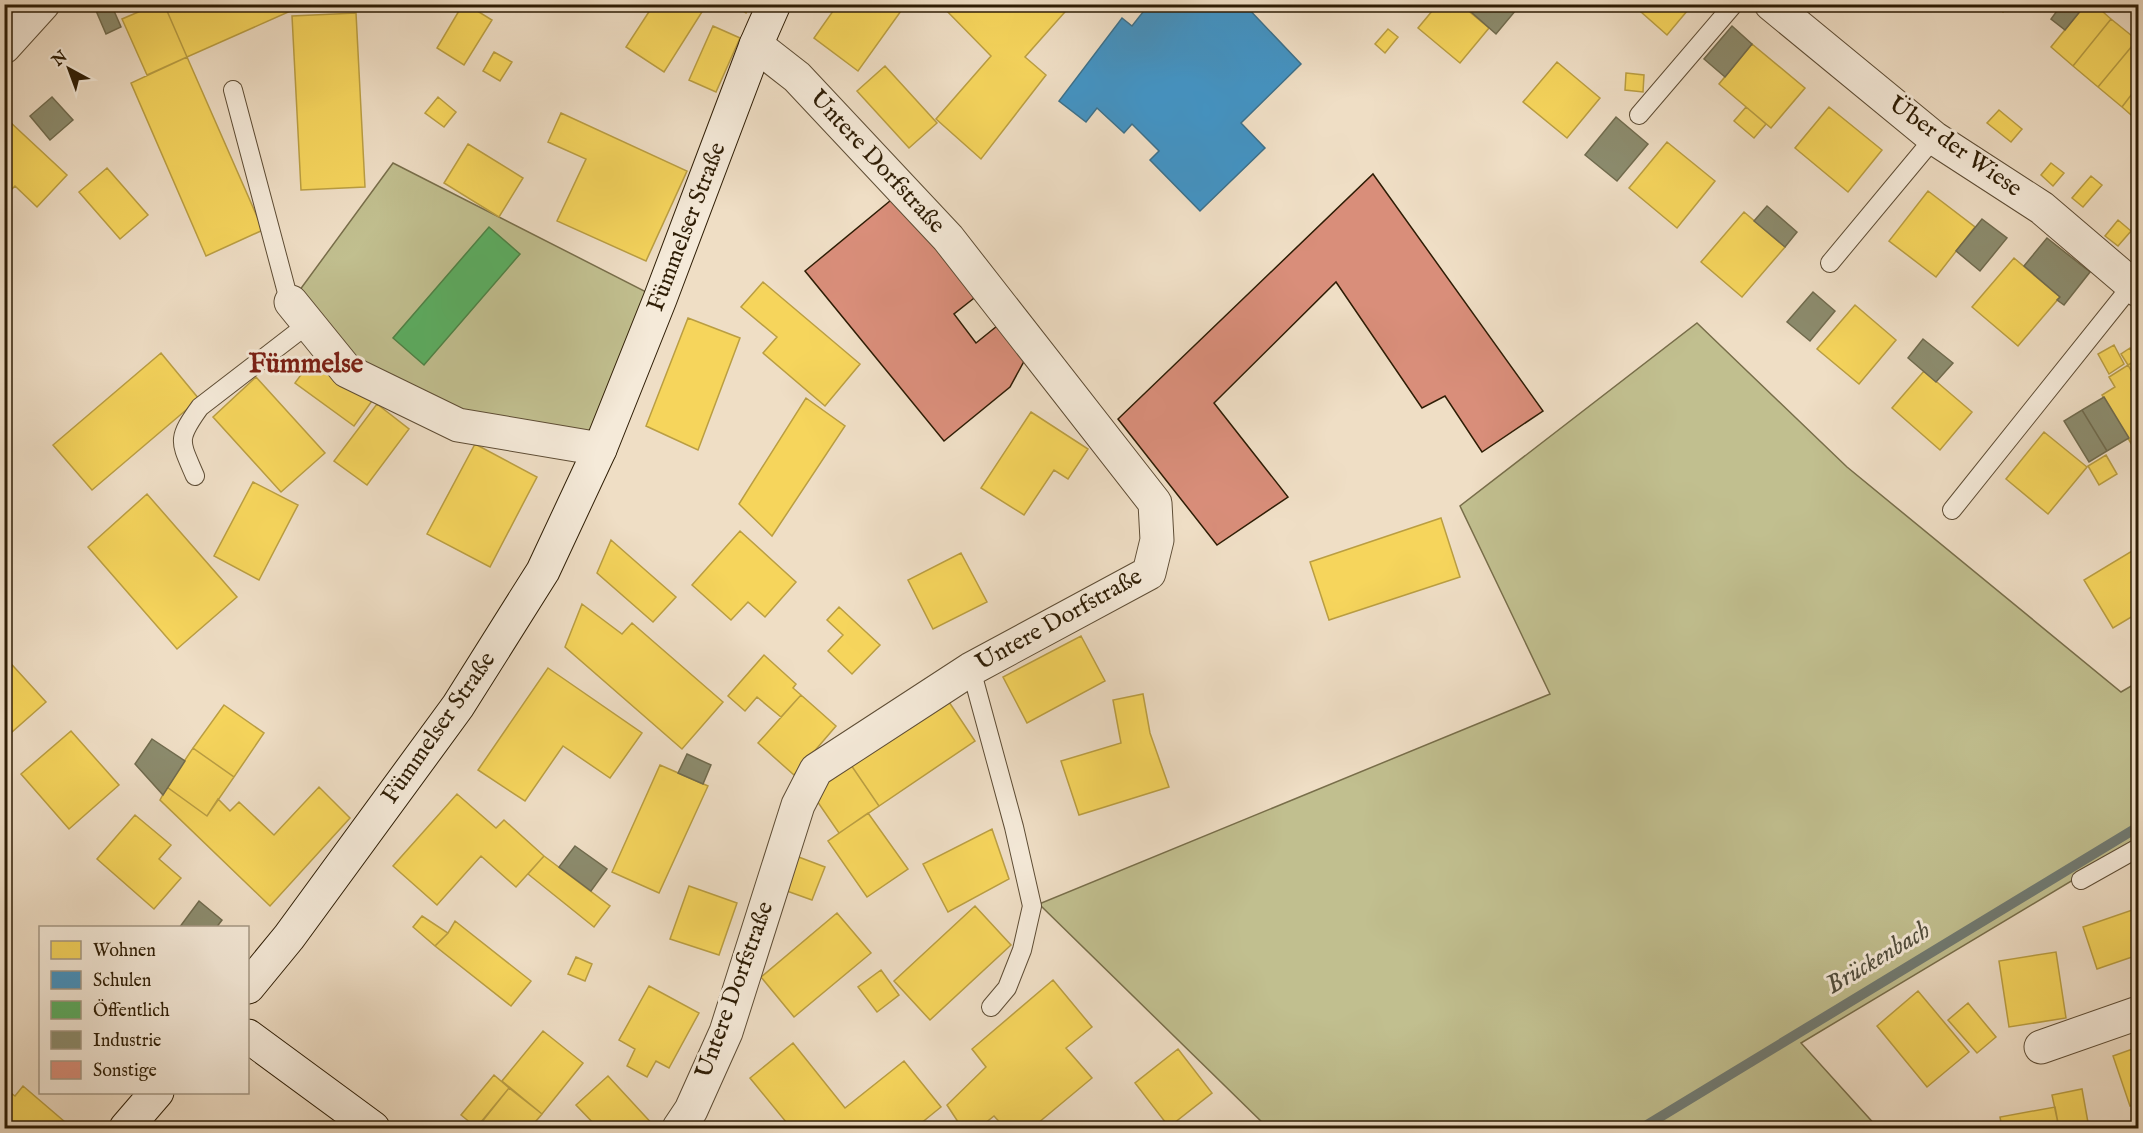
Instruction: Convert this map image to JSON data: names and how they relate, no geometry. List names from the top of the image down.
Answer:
{
  "streets": {
    "street": ["Über der Wiese", "Untere Dorfstraße", "Fümmelser Straße"]
  },
  "crossings": [
    ["Untere Dorfstraße", "Fümmelser Straße"]
  ],
  "districts": ["Fümmelse"],
  "water": ["Brückenbach"],
  "legend": [
    "Wohnen",
    "Schulen",
    "Öffentlich",
    "Industrie",
    "Sonstige"
  ],
  "north": "top left"
}
